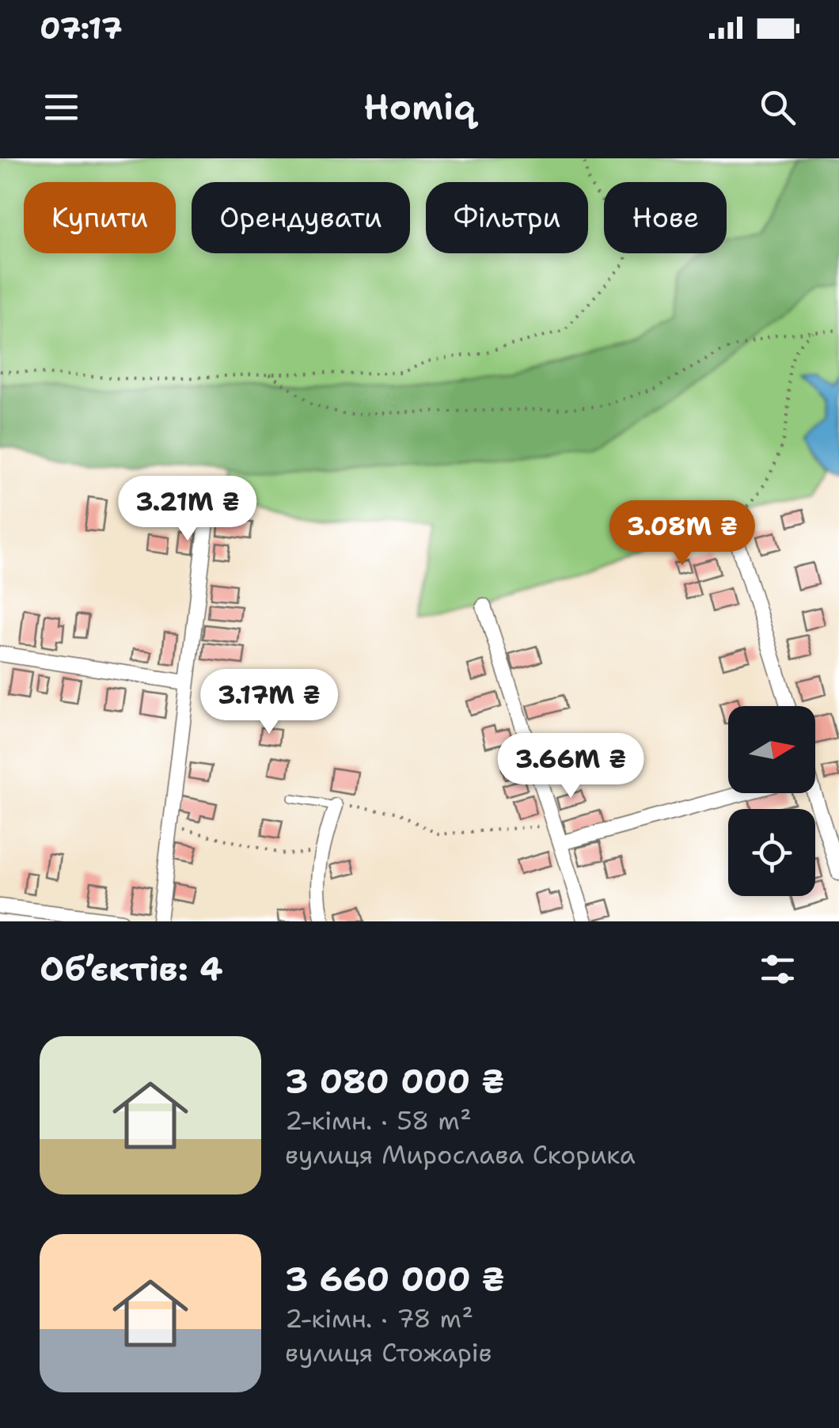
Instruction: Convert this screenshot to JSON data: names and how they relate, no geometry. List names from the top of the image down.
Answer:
{
  "north": "right",
  "page": {
    "status": "07:17",
    "header": "Homiq",
    "chip": [
      "Купити",
      "Орендувати",
      "Фільтри",
      "Нове"
    ],
    "price": [
      "3.21M ₴",
      "3.08M ₴",
      "3.17M ₴",
      "3.66M ₴"
    ],
    "heading": "Об’єктів: 4",
    "list": [
      {
        "name": "3 080 000 ₴",
        "note": "2-кімн. · 58 m² · вулиця Мирослава Скорика"
      },
      {
        "name": "3 660 000 ₴",
        "note": "2-кімн. · 78 m² · вулиця Стожарів"
      }
    ]
  }
}
